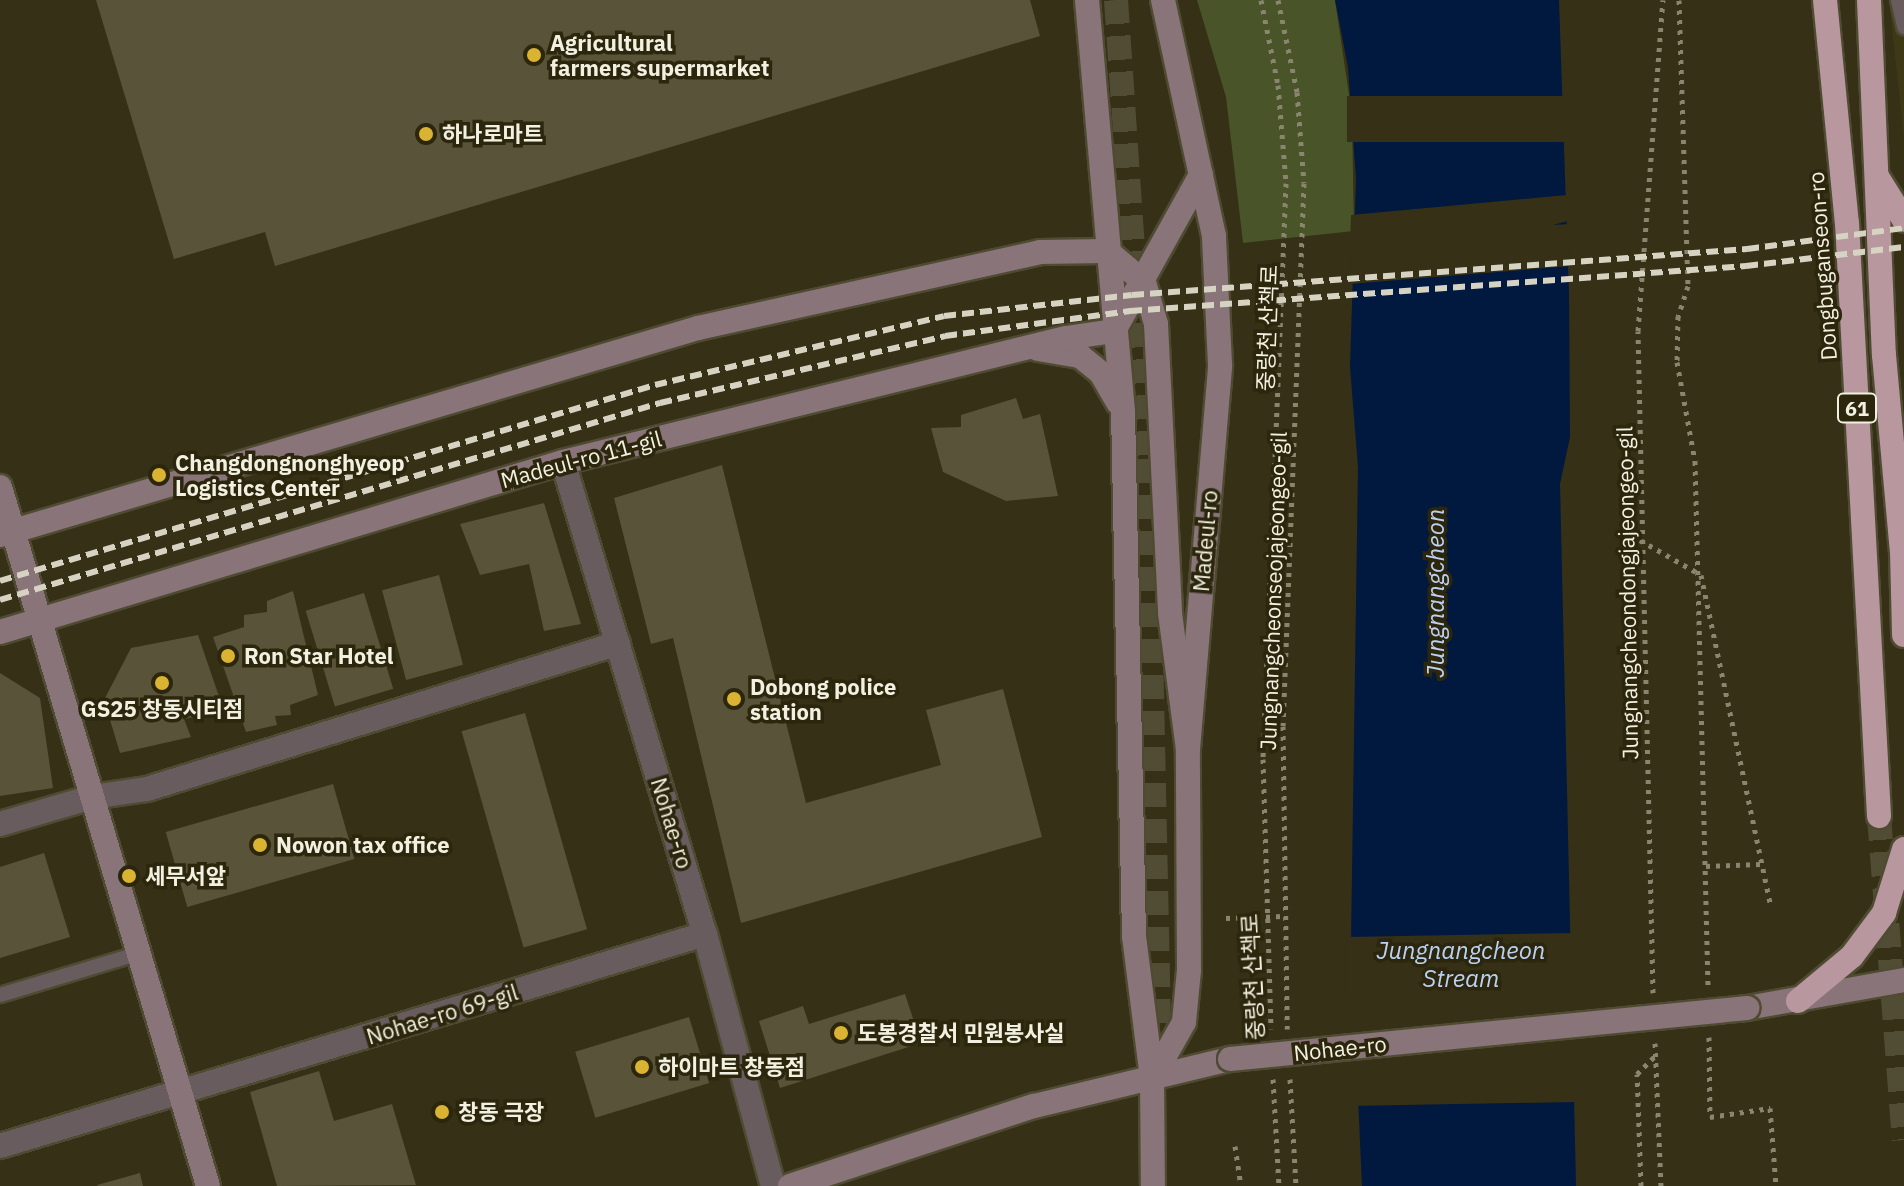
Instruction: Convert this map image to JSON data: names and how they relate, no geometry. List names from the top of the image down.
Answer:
{
  "streets": {
    "highway": ["Dongbuganseon-ro", "61"],
    "main road": ["Madeul-ro 11-gil", "Madeul-ro", "Nohae-ro"],
    "street": ["Nohae-ro 69-gil"],
    "path": ["중랑천 산책로", "Jungnangcheonseojajeongeo-gil", "Jungnangcheondongjajeongeo-gil"]
  },
  "crossings": [
    ["Madeul-ro 11-gil", "Madeul-ro"],
    ["Madeul-ro 11-gil", "Nohae-ro"],
    ["Madeul-ro", "Nohae-ro"],
    ["Nohae-ro", "Nohae-ro 69-gil"]
  ],
  "water": ["Jungnangcheon", "Jungnangcheon Stream"],
  "places": [
    "Agricultural farmers supermarket",
    "하나로마트",
    "Changdongnonghyeop Logistics Center",
    "Ron Star Hotel",
    "GS25 창동시티점",
    "Dobong police station",
    "Nowon tax office",
    "세무서앞",
    "도봉경찰서 민원봉사실",
    "하이마트 창동점",
    "창동 극장"
  ]
}
